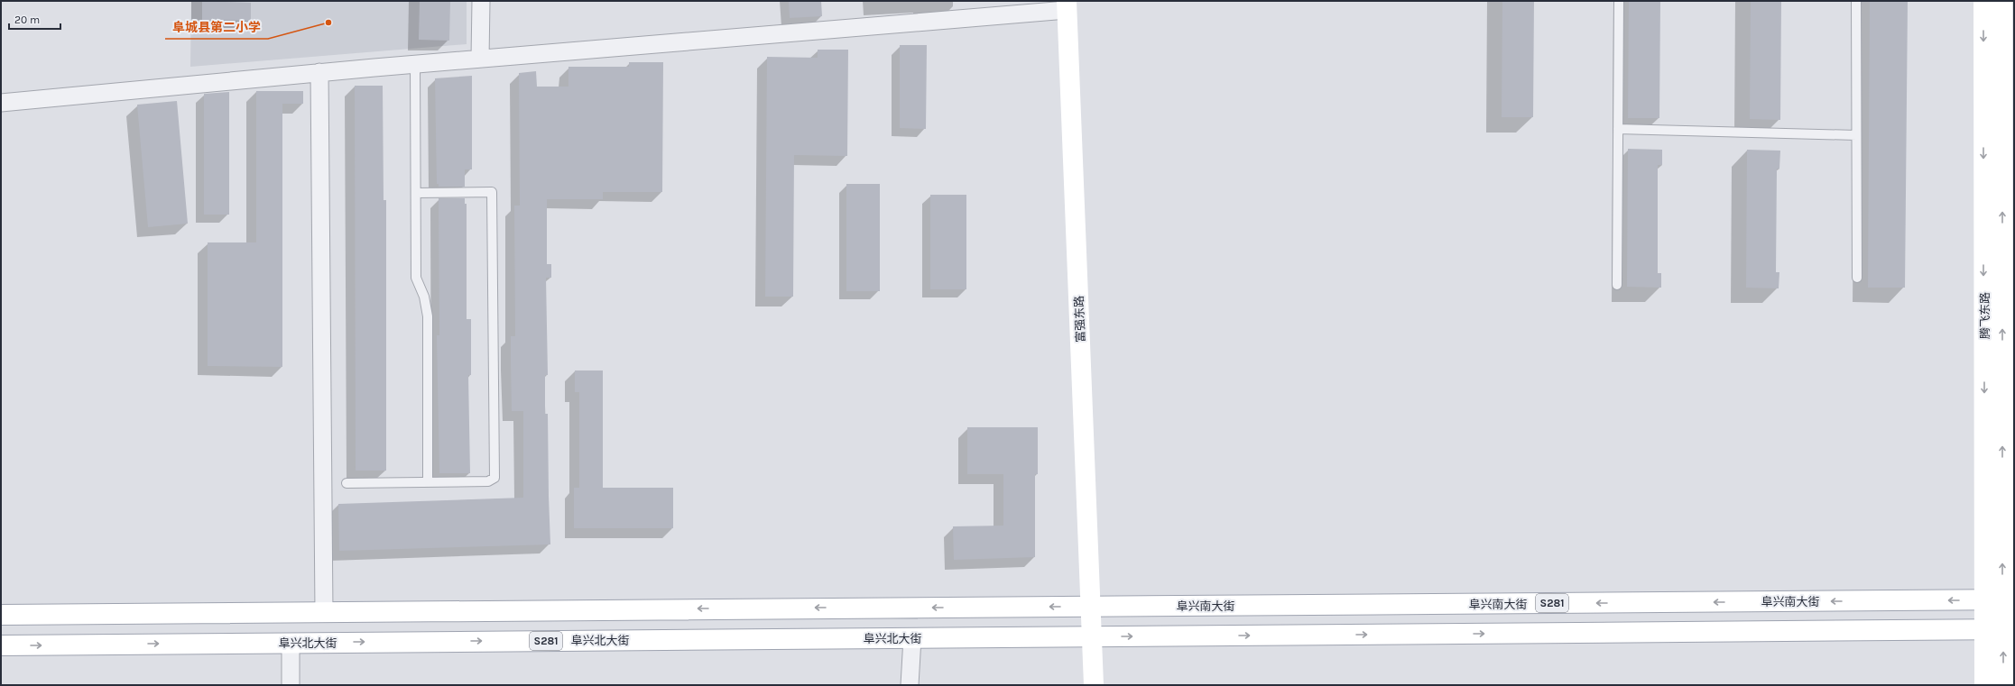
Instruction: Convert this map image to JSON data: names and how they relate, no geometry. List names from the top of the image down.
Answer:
{
  "streets": {
    "main road": [
      "腾飞东路",
      "富强东路",
      "阜兴南大街",
      "S281",
      "阜兴北大街"
    ]
  },
  "crossings": [
    ["腾飞东路", "阜兴南大街"],
    ["腾飞东路", "S281"],
    ["富强东路", "阜兴南大街"],
    ["富强东路", "S281"],
    ["富强东路", "阜兴北大街"],
    ["阜兴南大街", "S281"],
    ["S281", "阜兴北大街"]
  ],
  "places": ["阜城县第二小学"],
  "scale_bar": "20 m"
}
